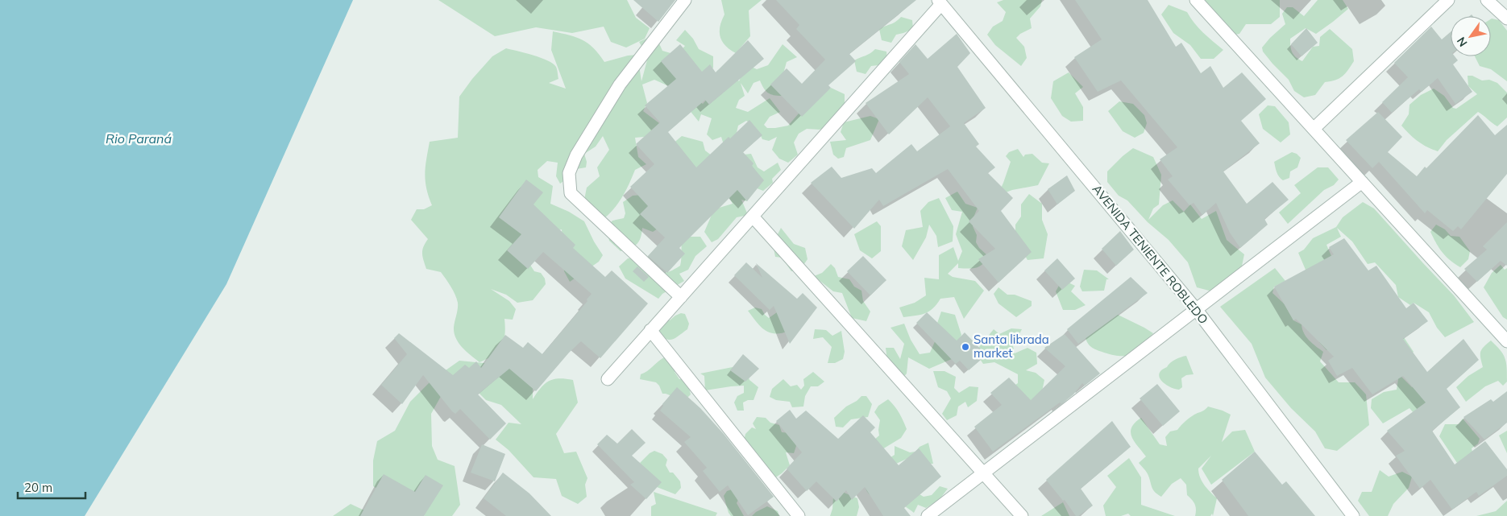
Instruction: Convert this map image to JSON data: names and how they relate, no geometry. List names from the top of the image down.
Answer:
{
  "streets": {
    "street": ["AVENIDA TENIENTE ROBLEDO"]
  },
  "water": ["Rio Paraná"],
  "places": ["Santa librada market"],
  "scale_bar": "20 m",
  "north": "bottom left"
}
